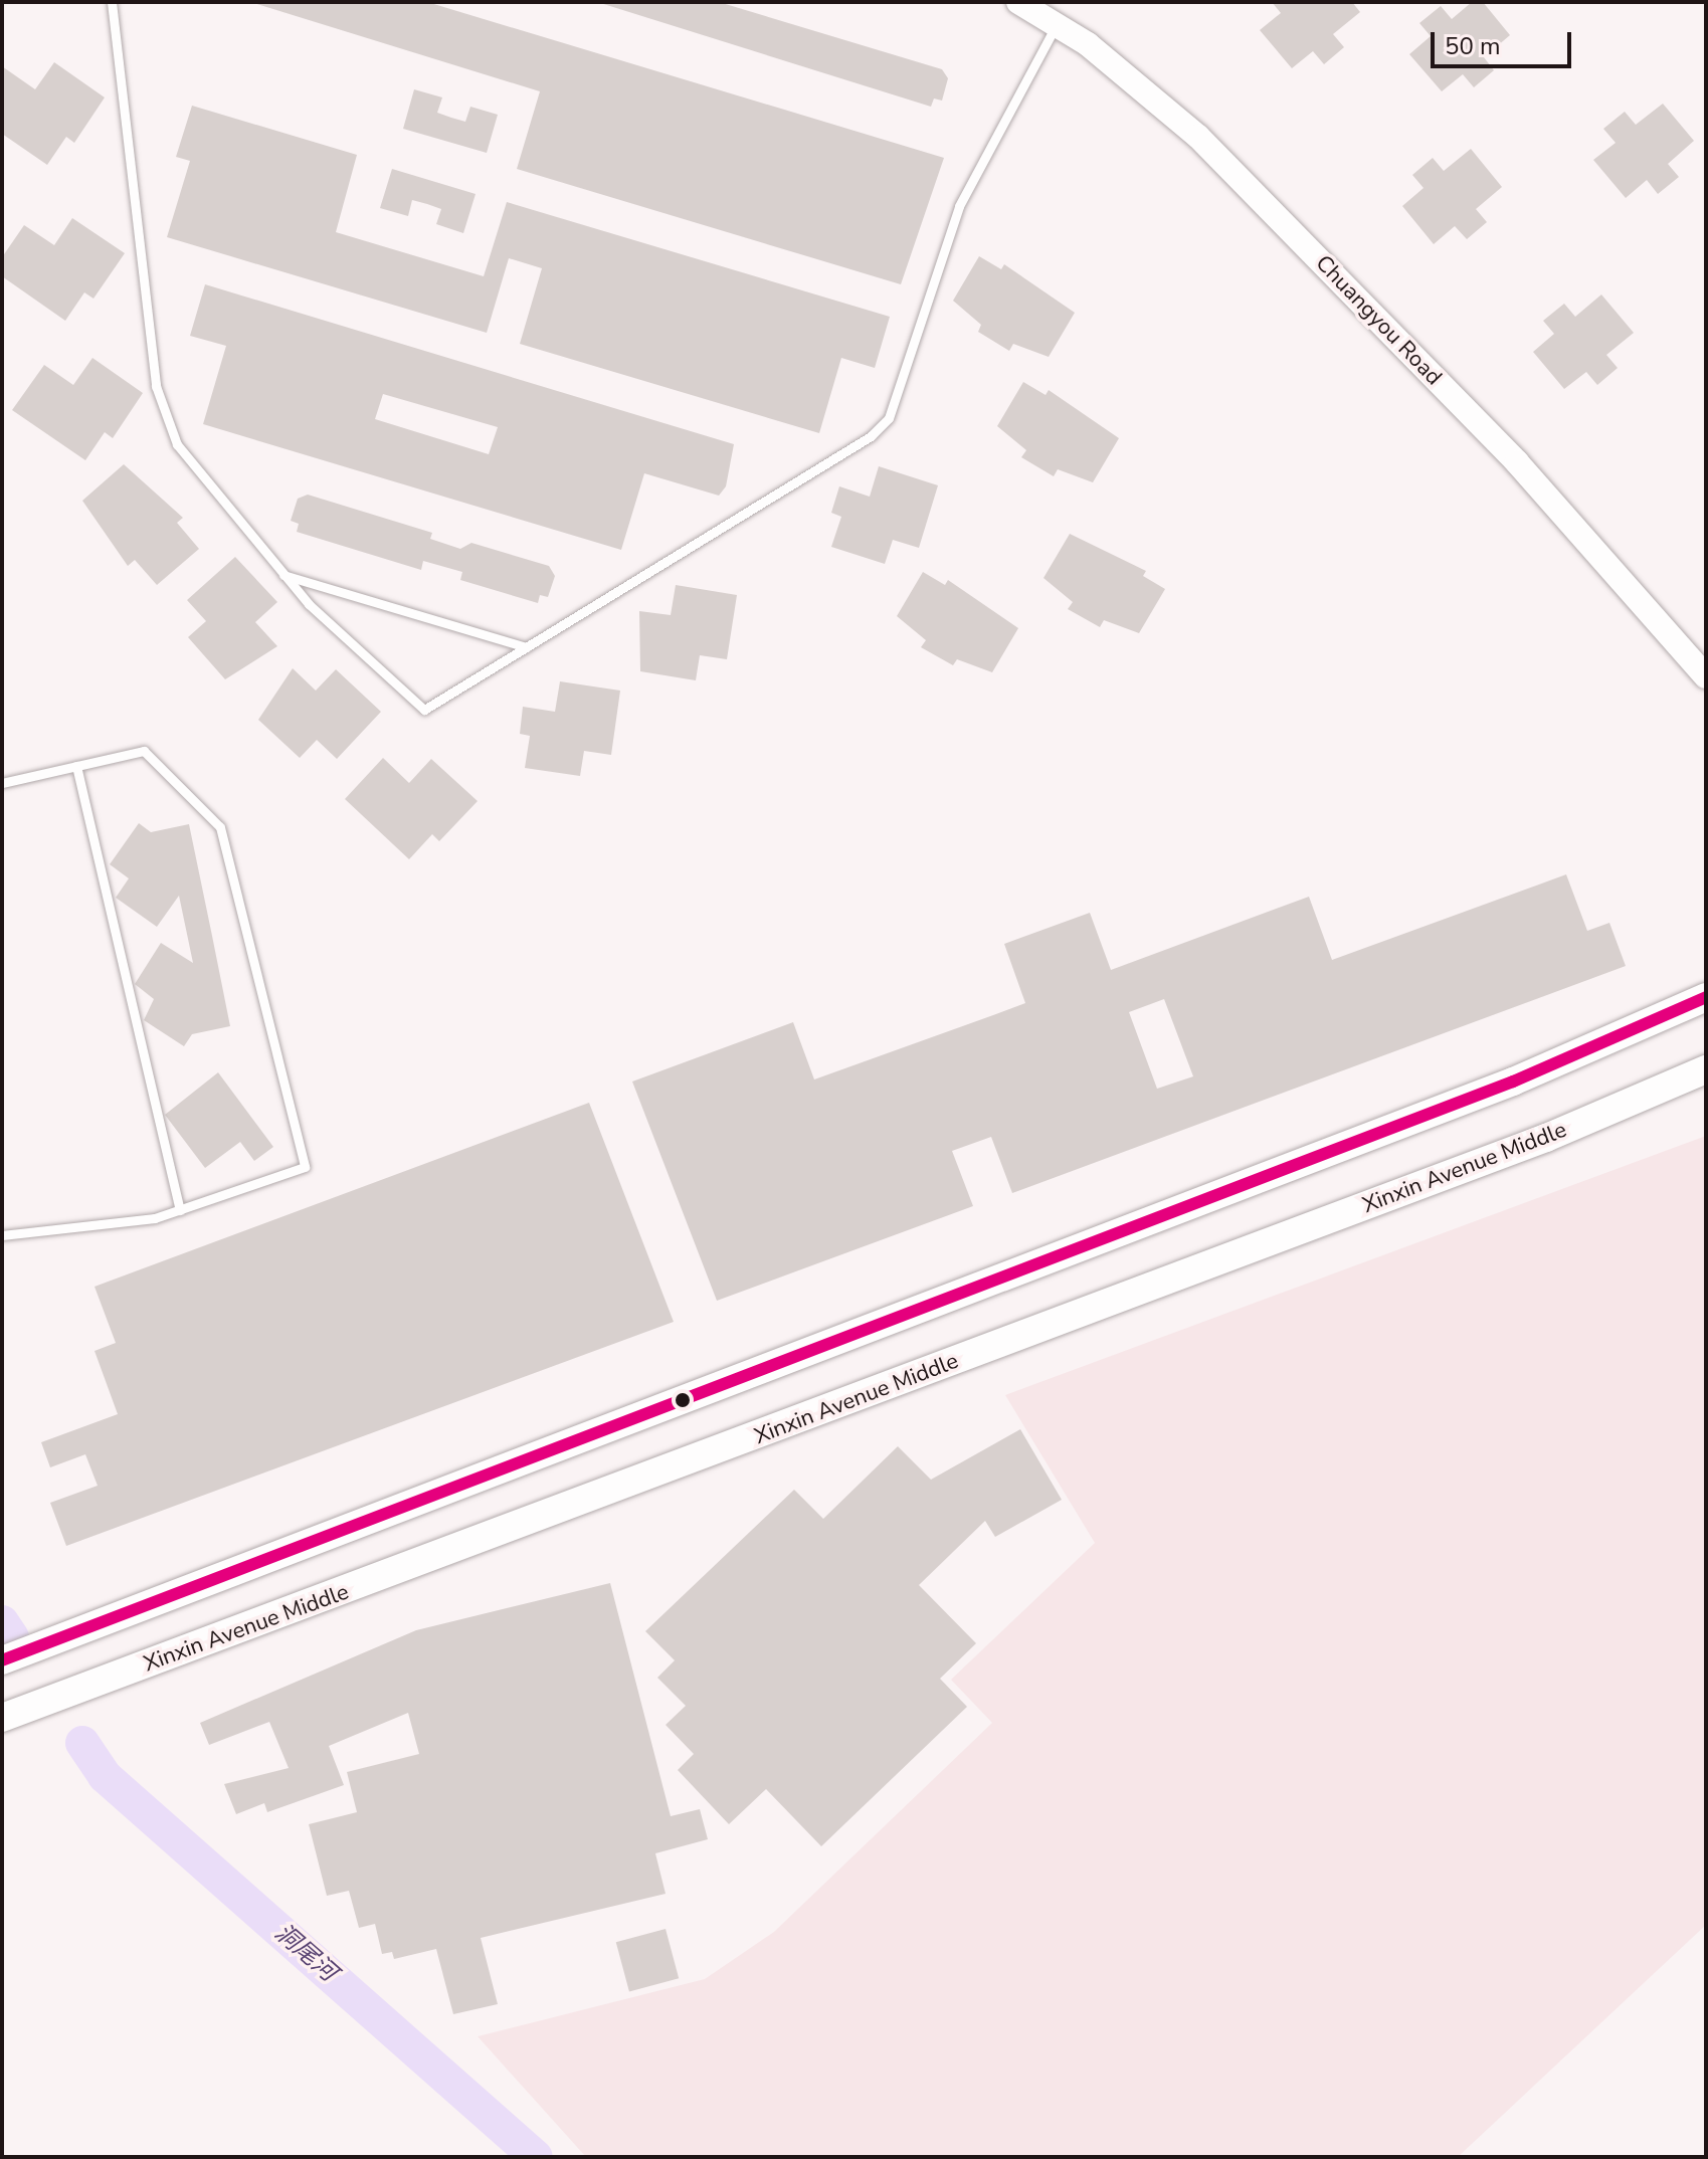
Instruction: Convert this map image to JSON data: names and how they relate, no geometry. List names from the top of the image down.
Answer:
{
  "streets": {
    "main road": ["Xinxin Avenue Middle"],
    "street": ["Chuangyou Road"]
  },
  "water": ["洞尾河"],
  "scale_bar": "50 m"
}
